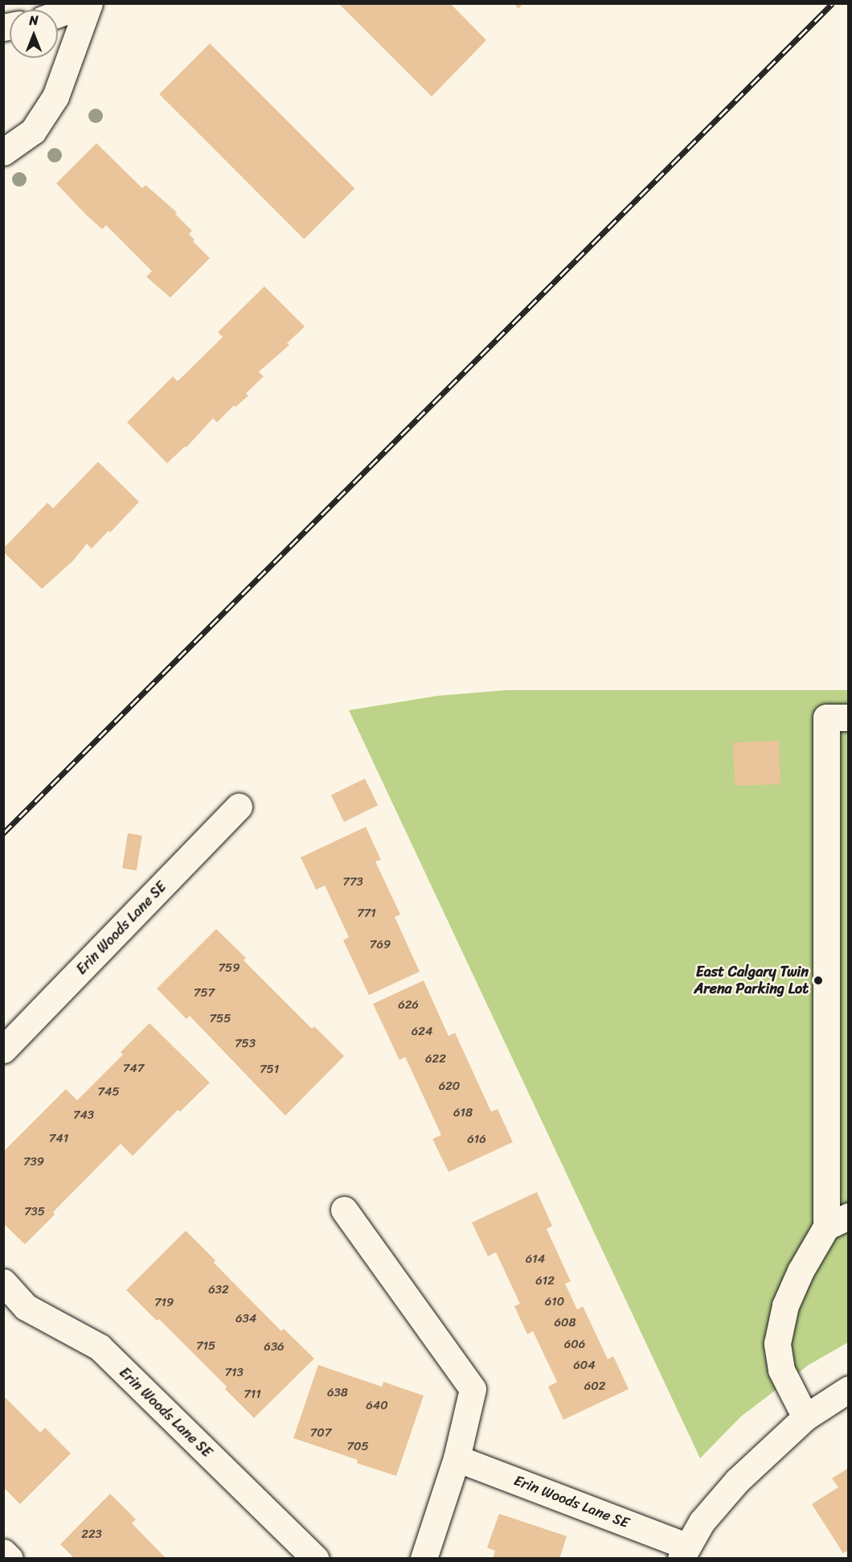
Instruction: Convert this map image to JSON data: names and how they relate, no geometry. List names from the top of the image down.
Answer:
{
  "streets": {
    "street": ["Erin Woods Lane SE"]
  },
  "places": ["East Calgary Twin Arena Parking Lot"],
  "house_numbers": [
    "773",
    "771",
    "769",
    "759",
    "757",
    "626",
    "755",
    "624",
    "753",
    "622",
    "747",
    "751",
    "620",
    "745",
    "618",
    "743",
    "741",
    "616",
    "739",
    "735",
    "614",
    "612",
    "632",
    "610",
    "719",
    "634",
    "608",
    "606",
    "715",
    "636",
    "604",
    "713",
    "602",
    "638",
    "711",
    "640",
    "707",
    "705",
    "223"
  ],
  "north": "top"
}
